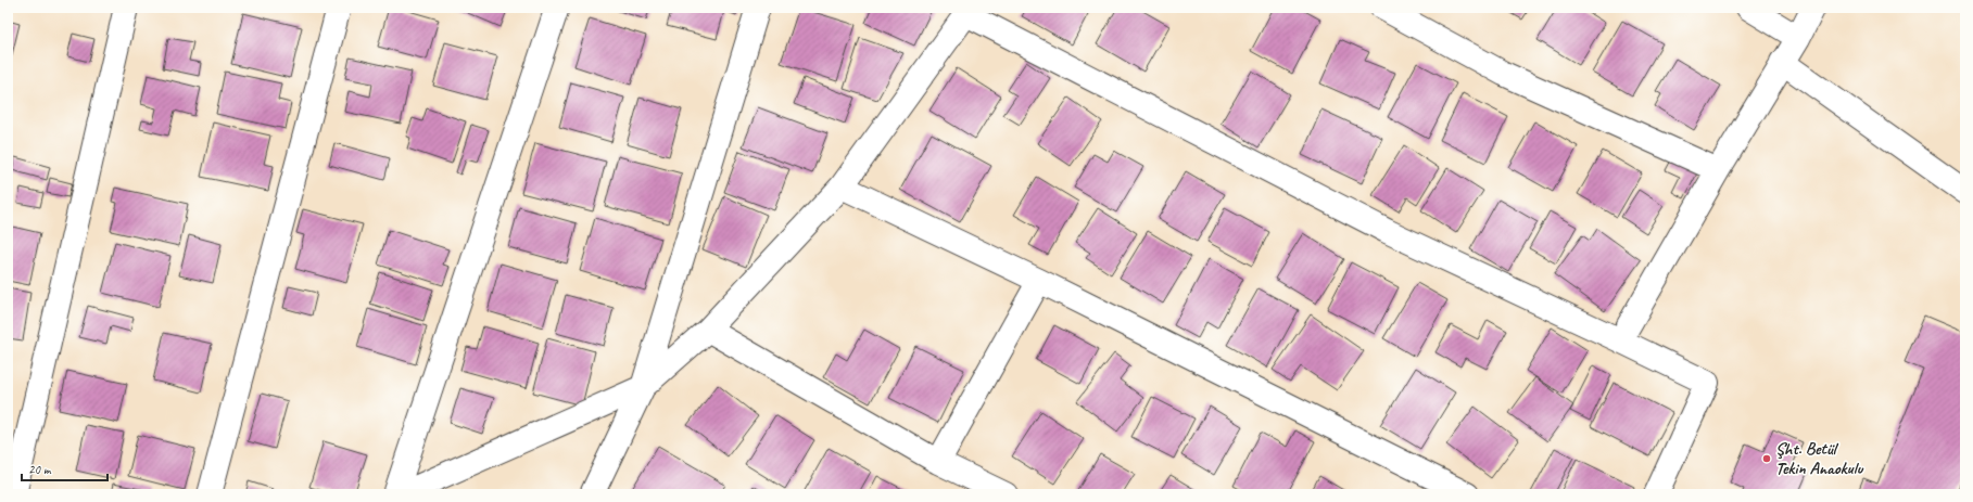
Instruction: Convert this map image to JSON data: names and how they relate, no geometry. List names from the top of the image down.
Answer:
{
  "places": ["Şht. Betül Tekin Anaokulu"],
  "scale_bar": "20 m"
}
